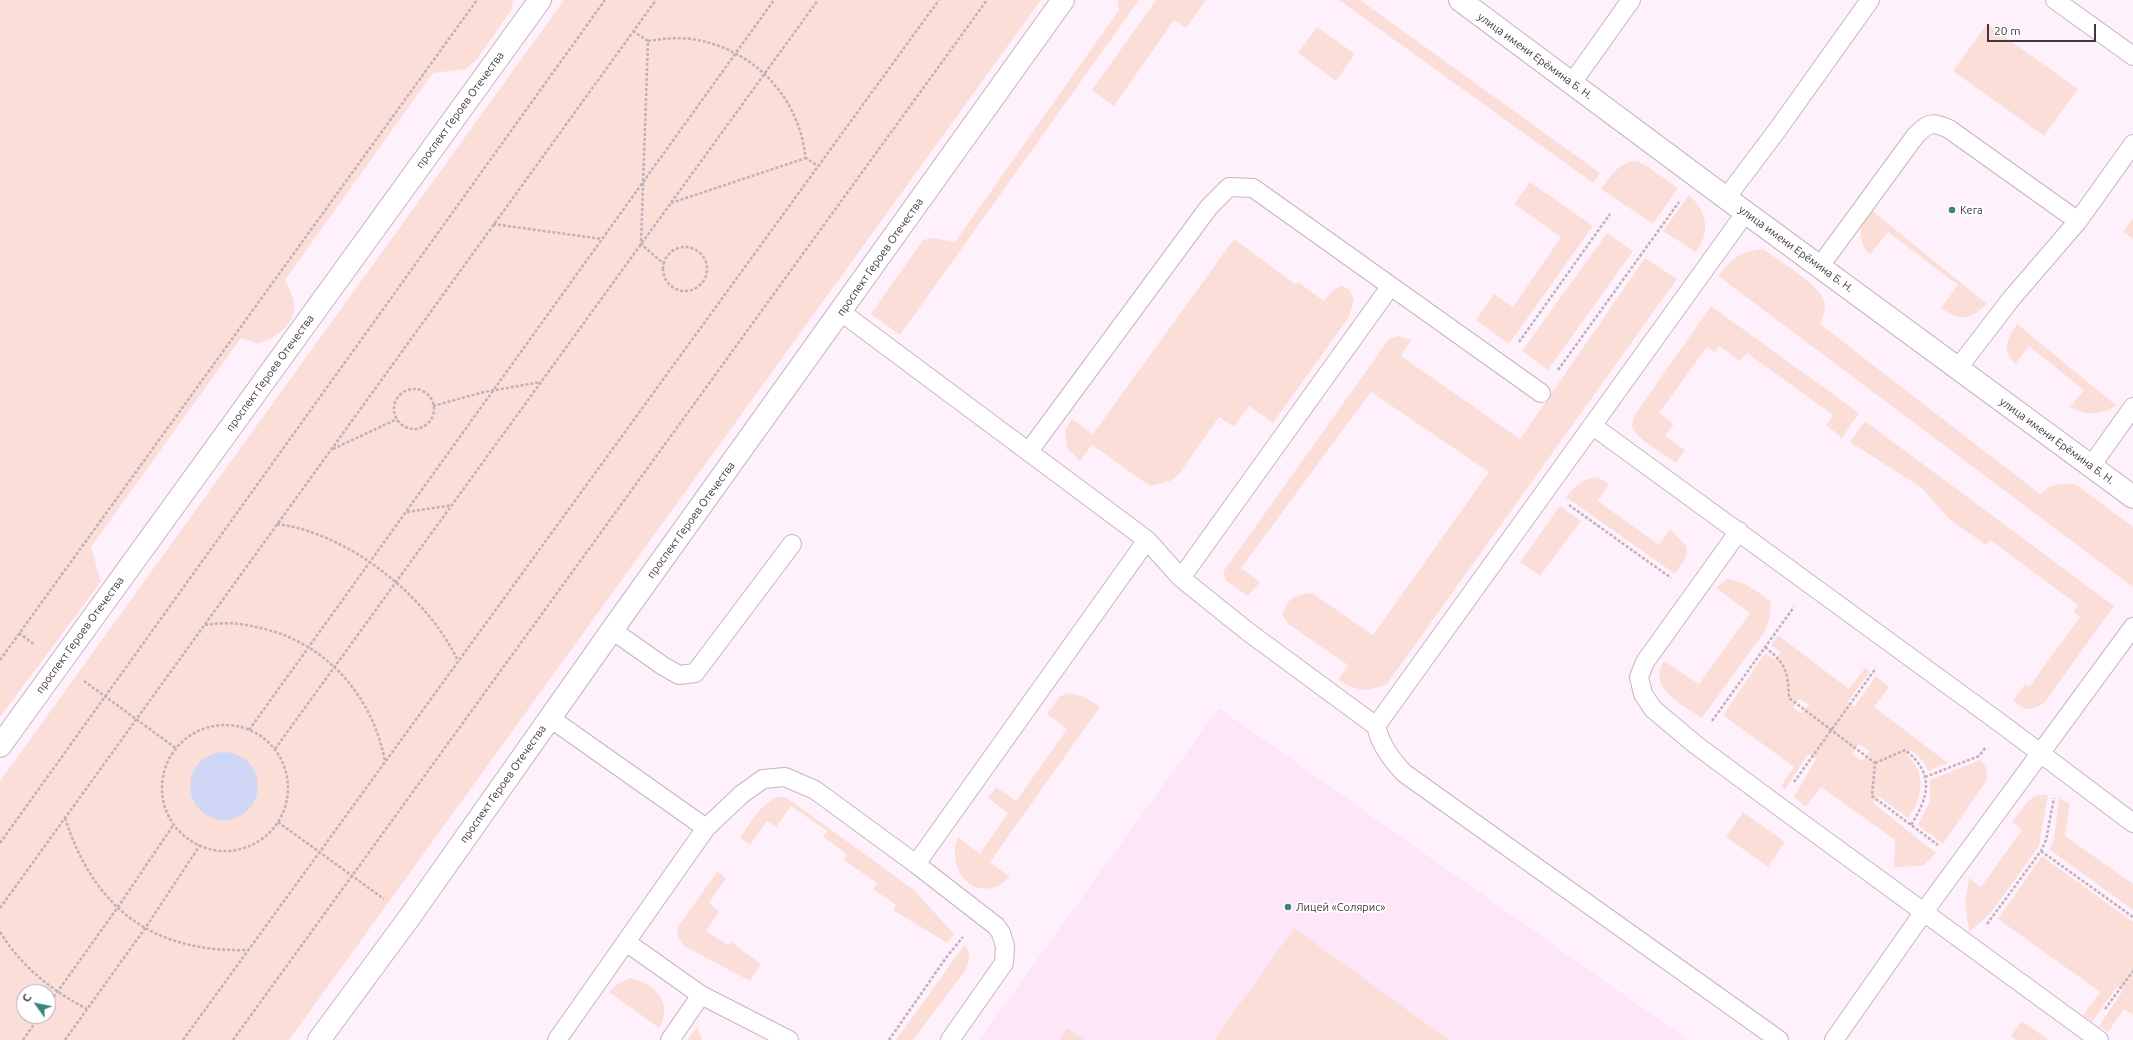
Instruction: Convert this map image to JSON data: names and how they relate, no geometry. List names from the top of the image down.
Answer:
{
  "streets": {
    "street": ["улица имени Ерёмина Б. Н.", "проспект Героев Отечества"]
  },
  "places": ["Кега", "Лицей «Солярис»"],
  "scale_bar": "20 m",
  "north": "top left"
}
